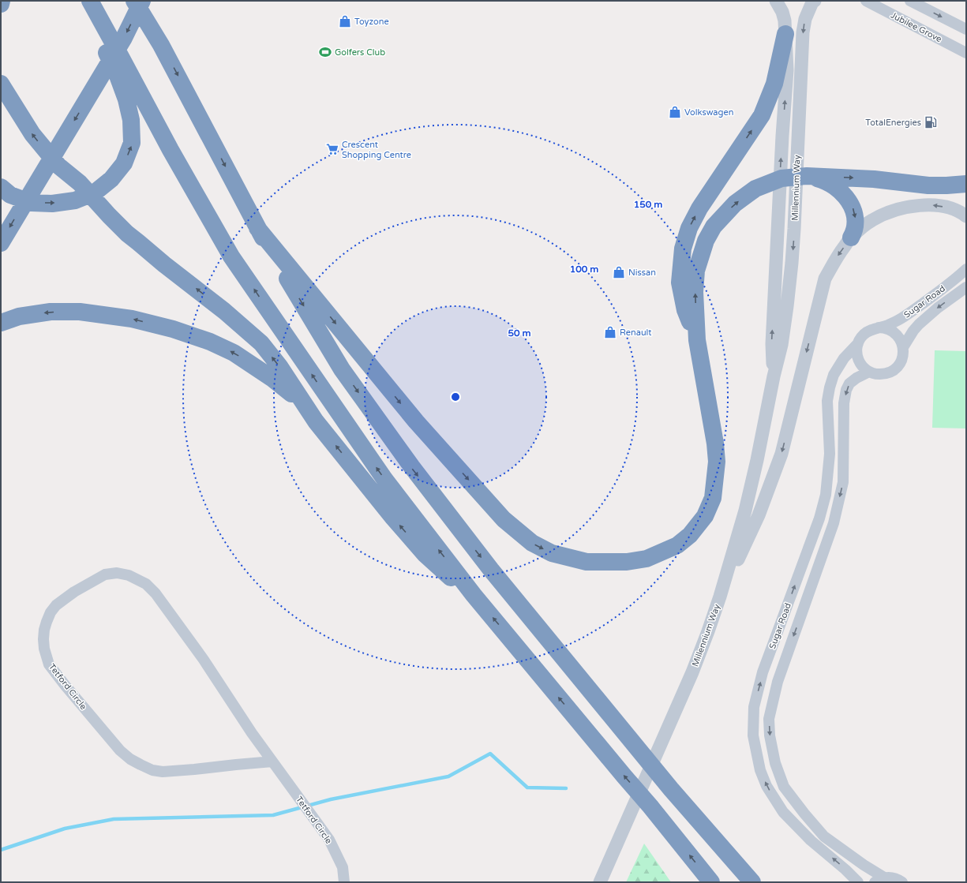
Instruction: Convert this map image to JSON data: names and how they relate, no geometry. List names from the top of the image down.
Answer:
{
  "streets": {
    "street": [
      "Jubilee Grove",
      "Millennium Way",
      "Sugar Road",
      "Tetford Circle"
    ]
  },
  "places": {
    "shop": [
      "Toyzone",
      "Volkswagen",
      "Nissan",
      "Renault"
    ],
    "sports": ["Golfers Club"],
    "fuel station": ["TotalEnergies"],
    "supermarket": ["Crescent Shopping Centre"]
  },
  "rings": ["150 m", "100 m", "50 m"]
}
